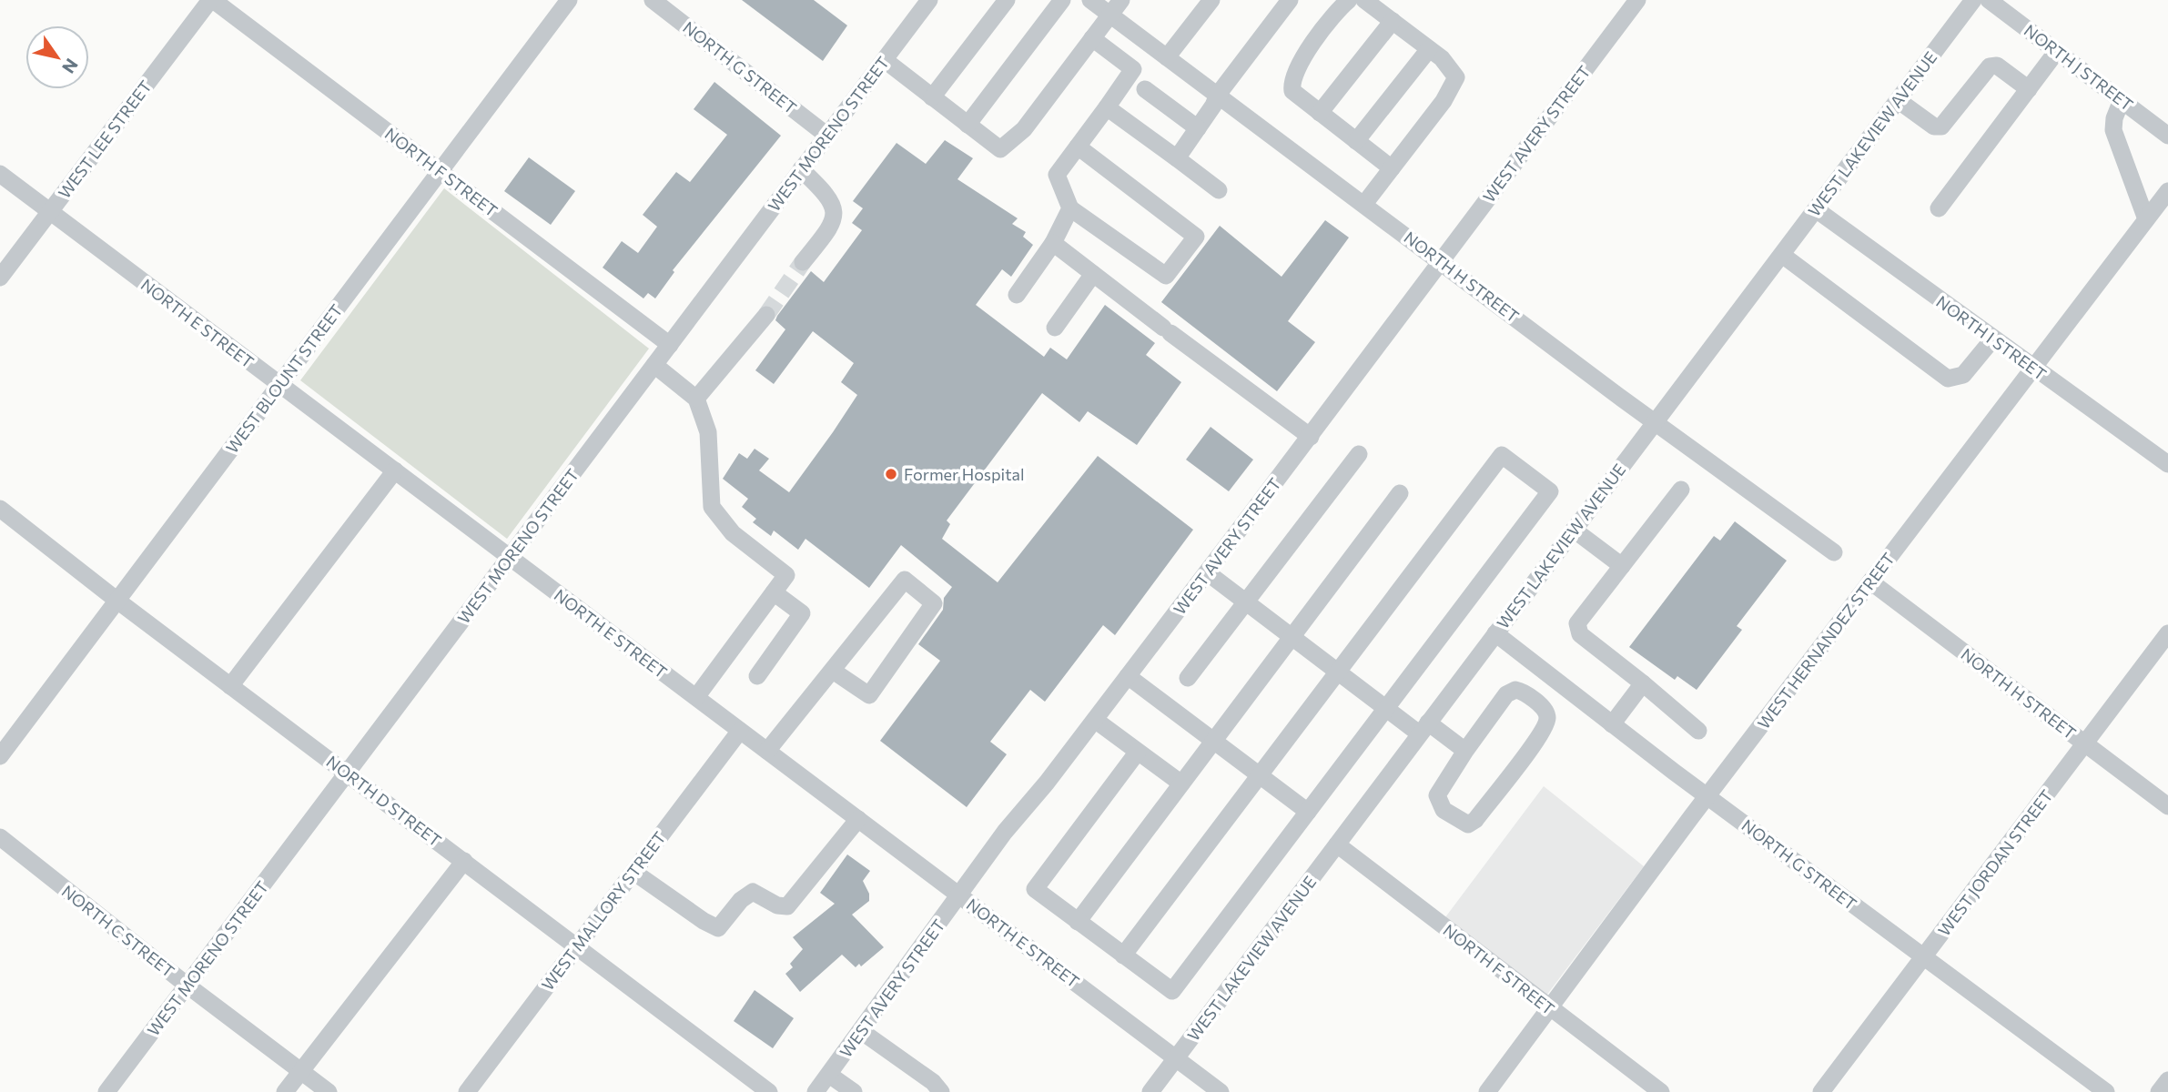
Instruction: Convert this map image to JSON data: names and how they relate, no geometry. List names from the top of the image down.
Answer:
{
  "streets": {
    "street": [
      "NORTH G STREET",
      "NORTH J STREET",
      "WEST MORENO STREET",
      "WEST AVERY STREET",
      "WEST LAKEVIEW AVENUE",
      "WEST LEE STREET",
      "NORTH F STREET",
      "NORTH H STREET",
      "NORTH E STREET",
      "NORTH I STREET",
      "WEST BLOUNT STREET",
      "WEST HERNANDEZ STREET",
      "NORTH D STREET",
      "WEST JORDAN STREET",
      "WEST MALLORY STREET",
      "NORTH C STREET"
    ]
  },
  "crossings": [
    ["NORTH G STREET", "WEST MORENO STREET"],
    ["NORTH G STREET", "WEST LAKEVIEW AVENUE"],
    ["NORTH G STREET", "WEST HERNANDEZ STREET"],
    ["NORTH G STREET", "WEST JORDAN STREET"],
    ["WEST MORENO STREET", "NORTH F STREET"],
    ["WEST MORENO STREET", "NORTH E STREET"],
    ["WEST MORENO STREET", "NORTH D STREET"],
    ["WEST MORENO STREET", "NORTH C STREET"],
    ["WEST AVERY STREET", "NORTH H STREET"],
    ["WEST AVERY STREET", "NORTH E STREET"],
    ["WEST LAKEVIEW AVENUE", "NORTH F STREET"],
    ["WEST LAKEVIEW AVENUE", "NORTH H STREET"],
    ["WEST LAKEVIEW AVENUE", "NORTH E STREET"],
    ["WEST LAKEVIEW AVENUE", "NORTH I STREET"],
    ["WEST LEE STREET", "NORTH F STREET"],
    ["WEST LEE STREET", "NORTH E STREET"],
    ["NORTH F STREET", "WEST BLOUNT STREET"],
    ["NORTH F STREET", "WEST HERNANDEZ STREET"],
    ["NORTH H STREET", "WEST HERNANDEZ STREET"],
    ["NORTH H STREET", "WEST JORDAN STREET"],
    ["NORTH E STREET", "WEST BLOUNT STREET"],
    ["NORTH E STREET", "WEST MALLORY STREET"],
    ["NORTH I STREET", "WEST HERNANDEZ STREET"],
    ["WEST BLOUNT STREET", "NORTH D STREET"],
    ["NORTH D STREET", "WEST MALLORY STREET"]
  ],
  "places": ["Former Hospital"],
  "north": "bottom right"
}
